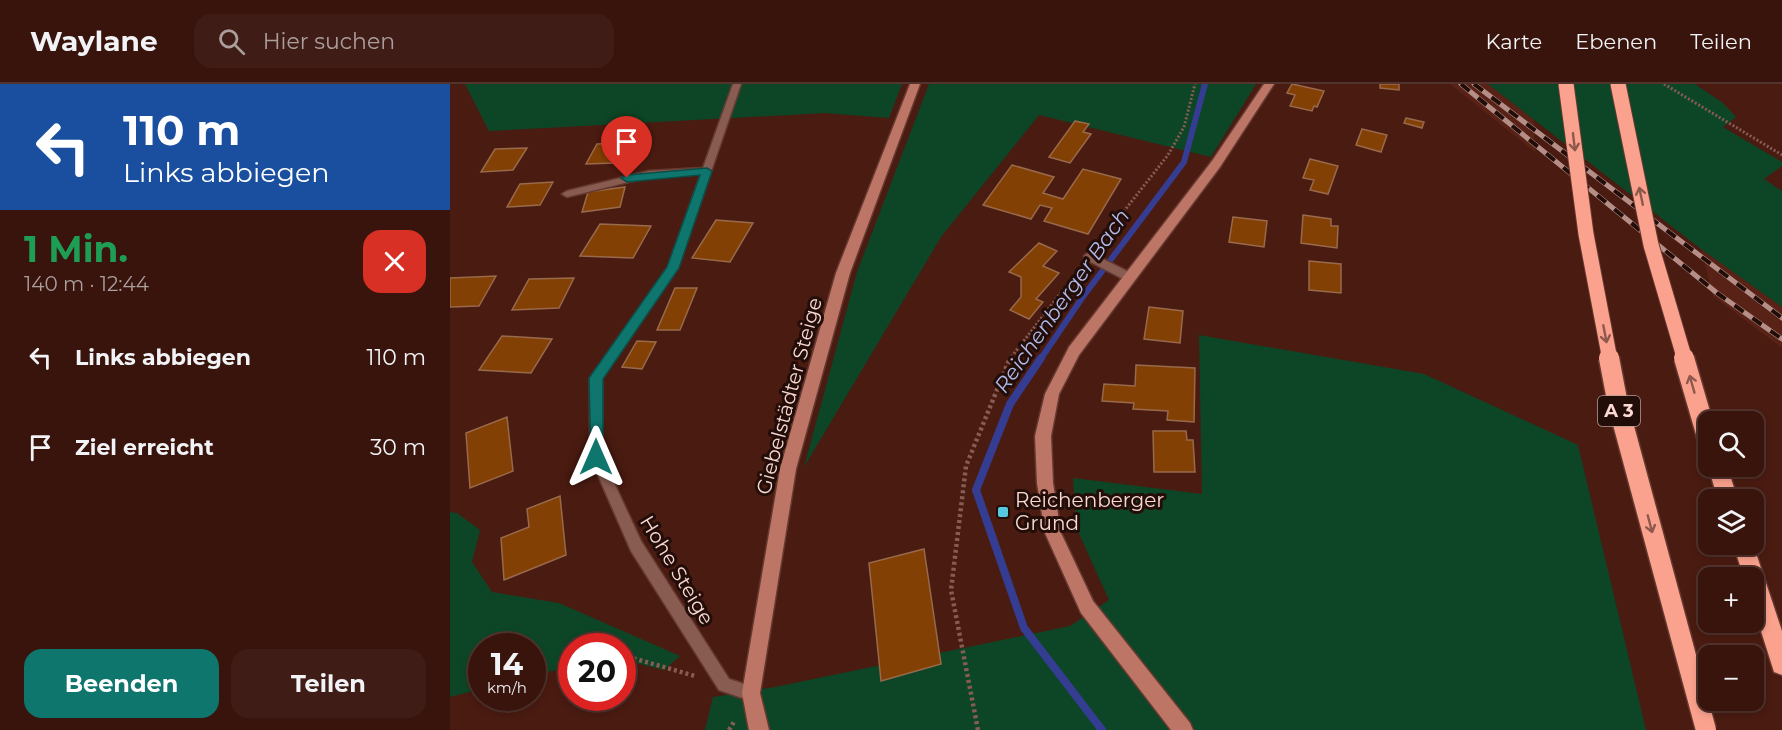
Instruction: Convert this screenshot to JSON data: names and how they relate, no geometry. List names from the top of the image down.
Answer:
{
  "streets": {
    "highway": ["A 3"],
    "main road": ["Giebelstädter Steige"],
    "lane": ["Hohe Steige"]
  },
  "water": ["Reichenberger Bach"],
  "places": {
    "transit": ["Reichenberger Grund"]
  },
  "page": {
    "header": "Waylane",
    "search": "Hier suchen",
    "nav": ["Karte", "Ebenen", "Teilen"],
    "turn": ["110 m", "Links abbiegen"],
    "heading": ["1 Min.", "140 m · 12:44"],
    "list": [
      {
        "name": "Links abbiegen",
        "value": "110 m"
      },
      {
        "name": "Ziel erreicht",
        "value": "30 m"
      }
    ],
    "map_buttons": ["+", "−"],
    "speed": "14 km/h",
    "limit": "20",
    "buttons": ["Beenden", "Teilen"]
  }
}
